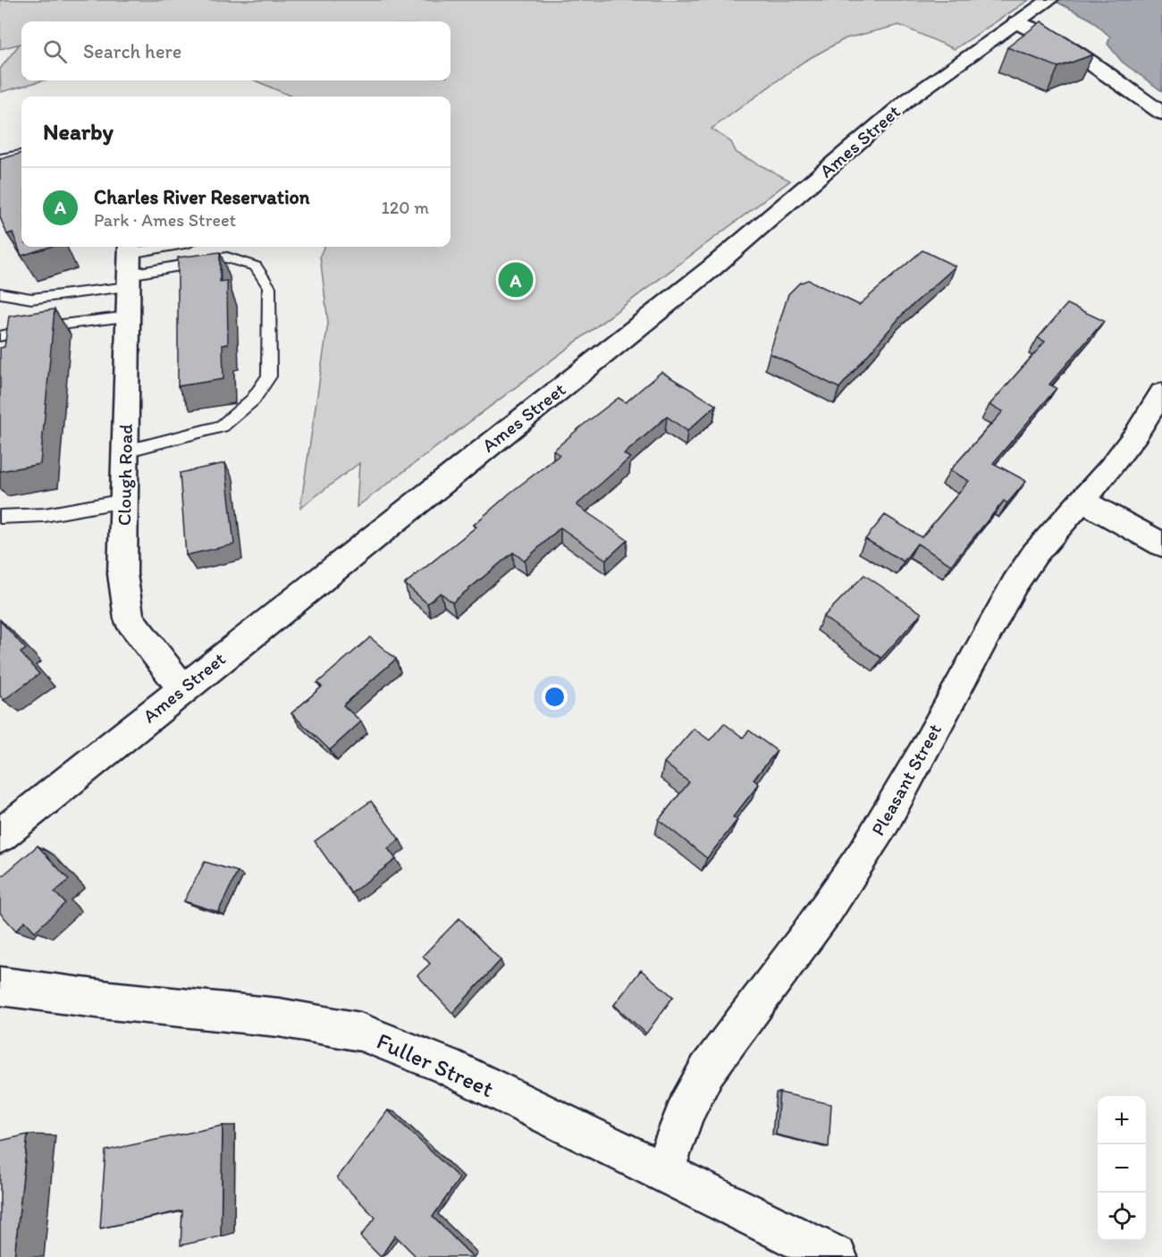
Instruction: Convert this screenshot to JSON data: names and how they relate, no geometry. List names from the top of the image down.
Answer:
{
  "streets": {
    "street": [
      "Ames Street",
      "Clough Road",
      "Pleasant Street",
      "Fuller Street"
    ]
  },
  "crossings": [
    ["Ames Street", "Clough Road"],
    ["Pleasant Street", "Fuller Street"]
  ],
  "page": {
    "search": "Search here",
    "heading": "Nearby",
    "list": [
      {
        "mark": "A",
        "name": "Charles River Reservation",
        "note": "Park · Ames Street",
        "value": "120 m"
      }
    ],
    "pins": "A",
    "map_buttons": ["+", "−"]
  }
}
